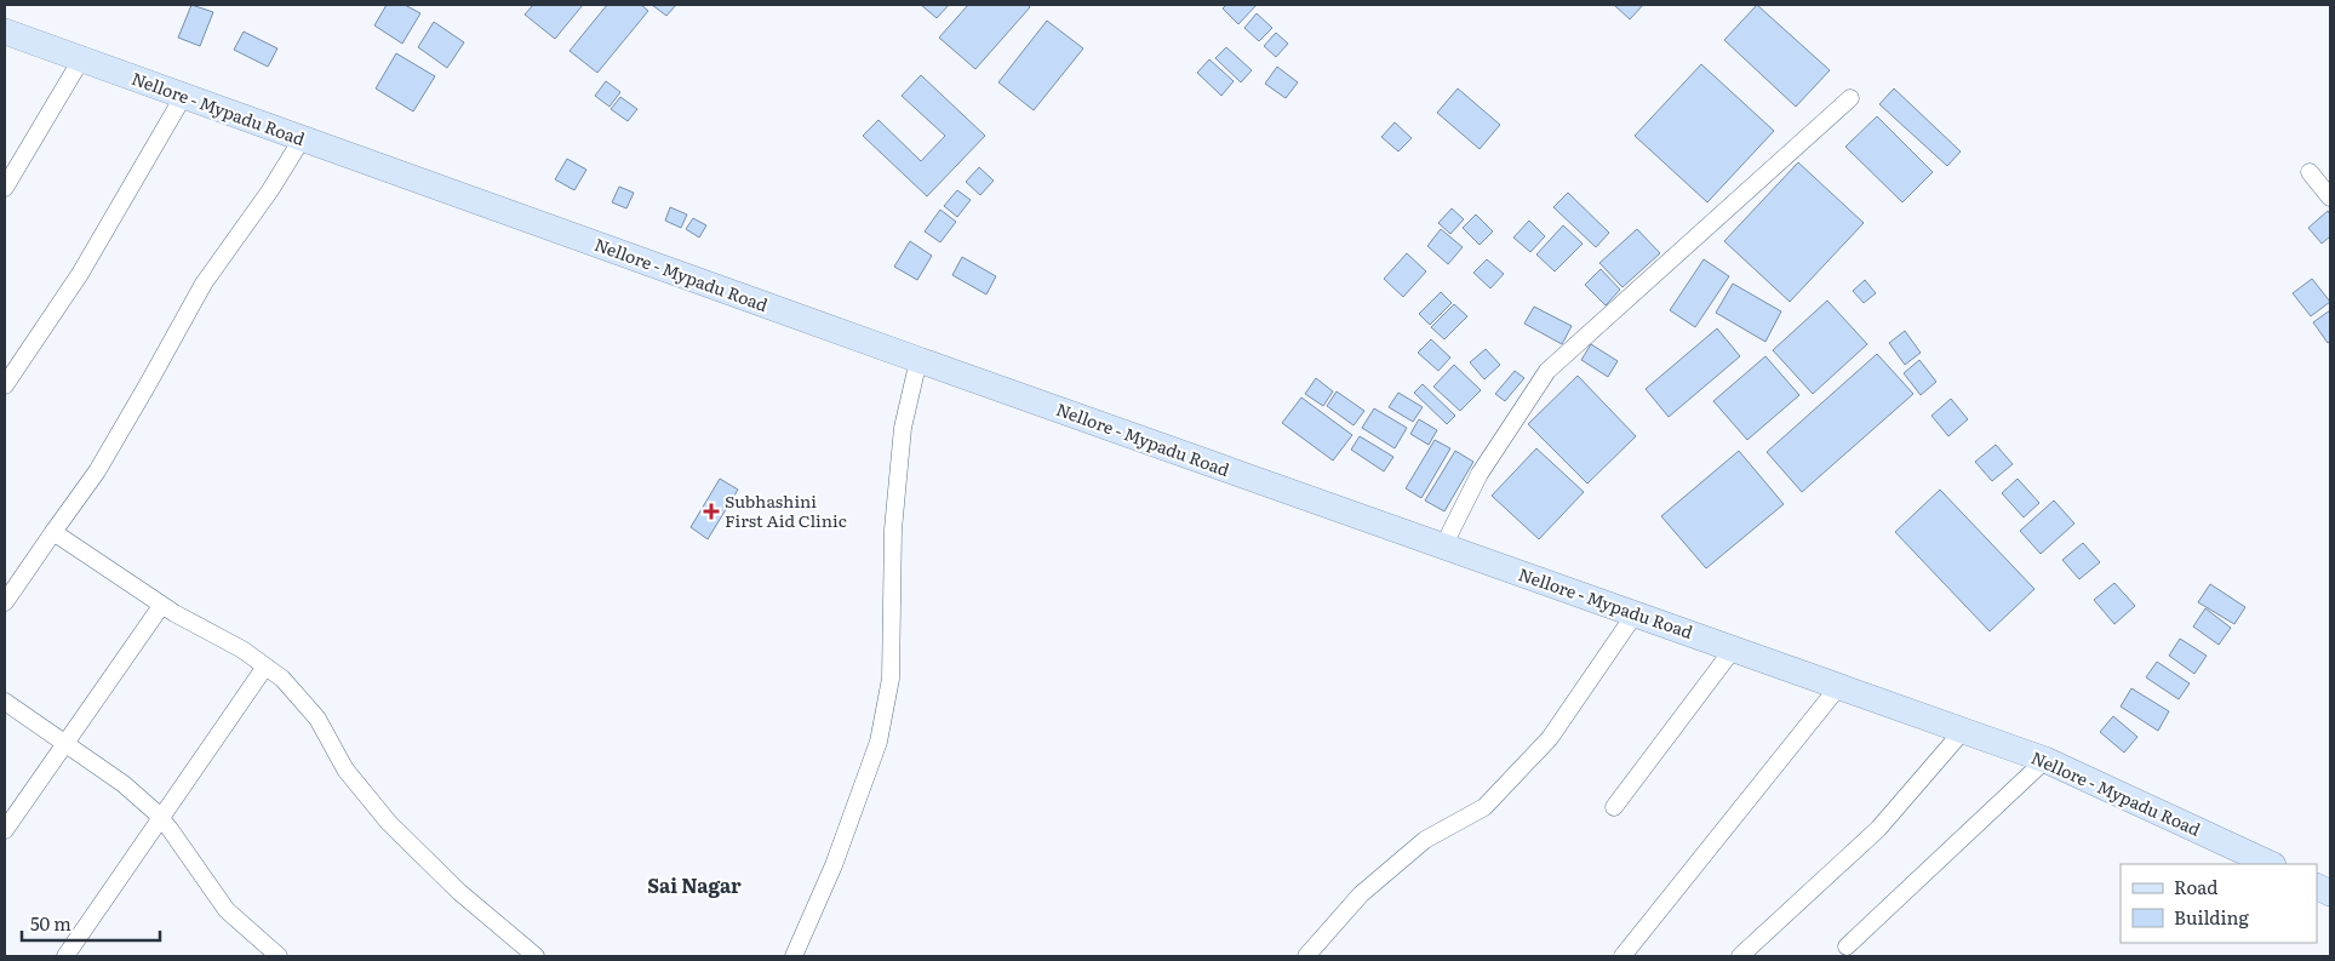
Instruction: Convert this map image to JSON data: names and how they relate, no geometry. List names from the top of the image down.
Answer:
{
  "streets": {
    "main road": ["Nellore - Mypadu Road"]
  },
  "districts": ["Sai Nagar"],
  "places": {
    "health": ["Subhashini First Aid Clinic"]
  },
  "legend": ["Road", "Building"],
  "scale_bar": "50 m"
}
